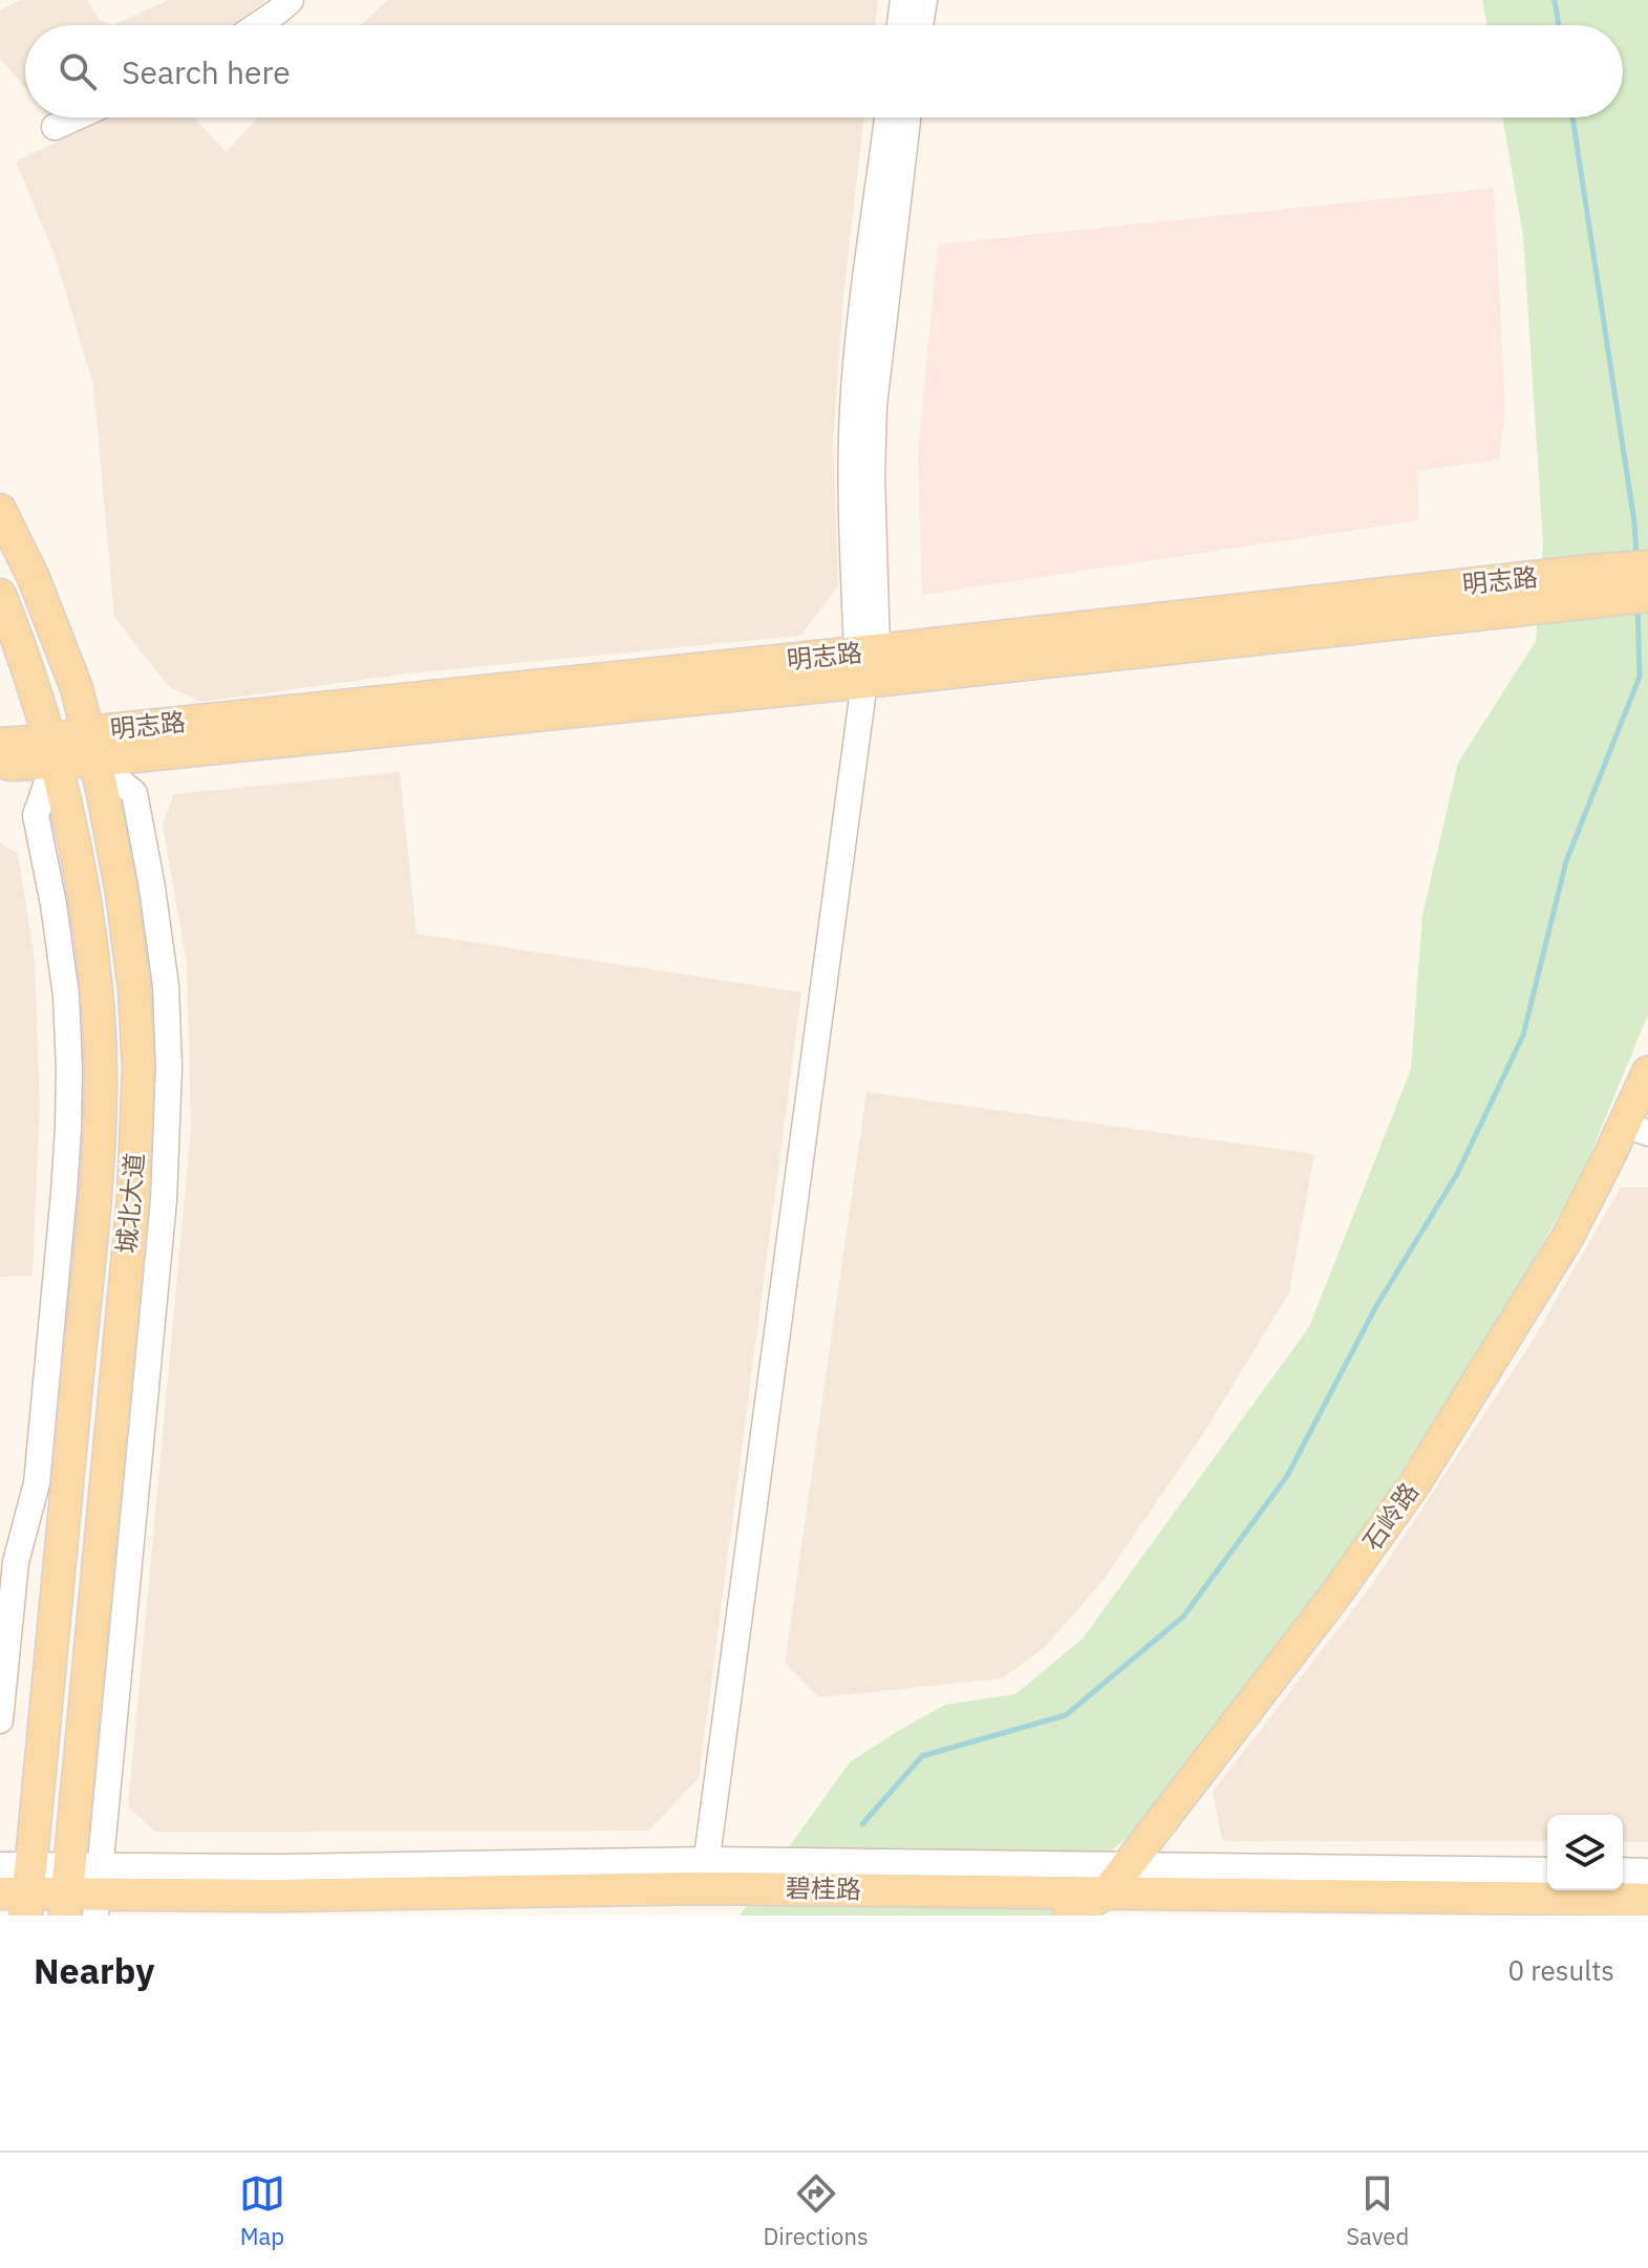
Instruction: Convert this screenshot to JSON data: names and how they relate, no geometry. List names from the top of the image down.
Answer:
{
  "streets": {
    "main road": [
      "明志路",
      "城北大道",
      "石岭路",
      "碧桂路"
    ]
  },
  "crossings": [
    ["明志路", "城北大道"],
    ["城北大道", "碧桂路"],
    ["石岭路", "碧桂路"]
  ],
  "page": {
    "search": "Search here",
    "heading": ["Nearby", "0 results"],
    "nav": ["Map", "Directions", "Saved"]
  }
}
